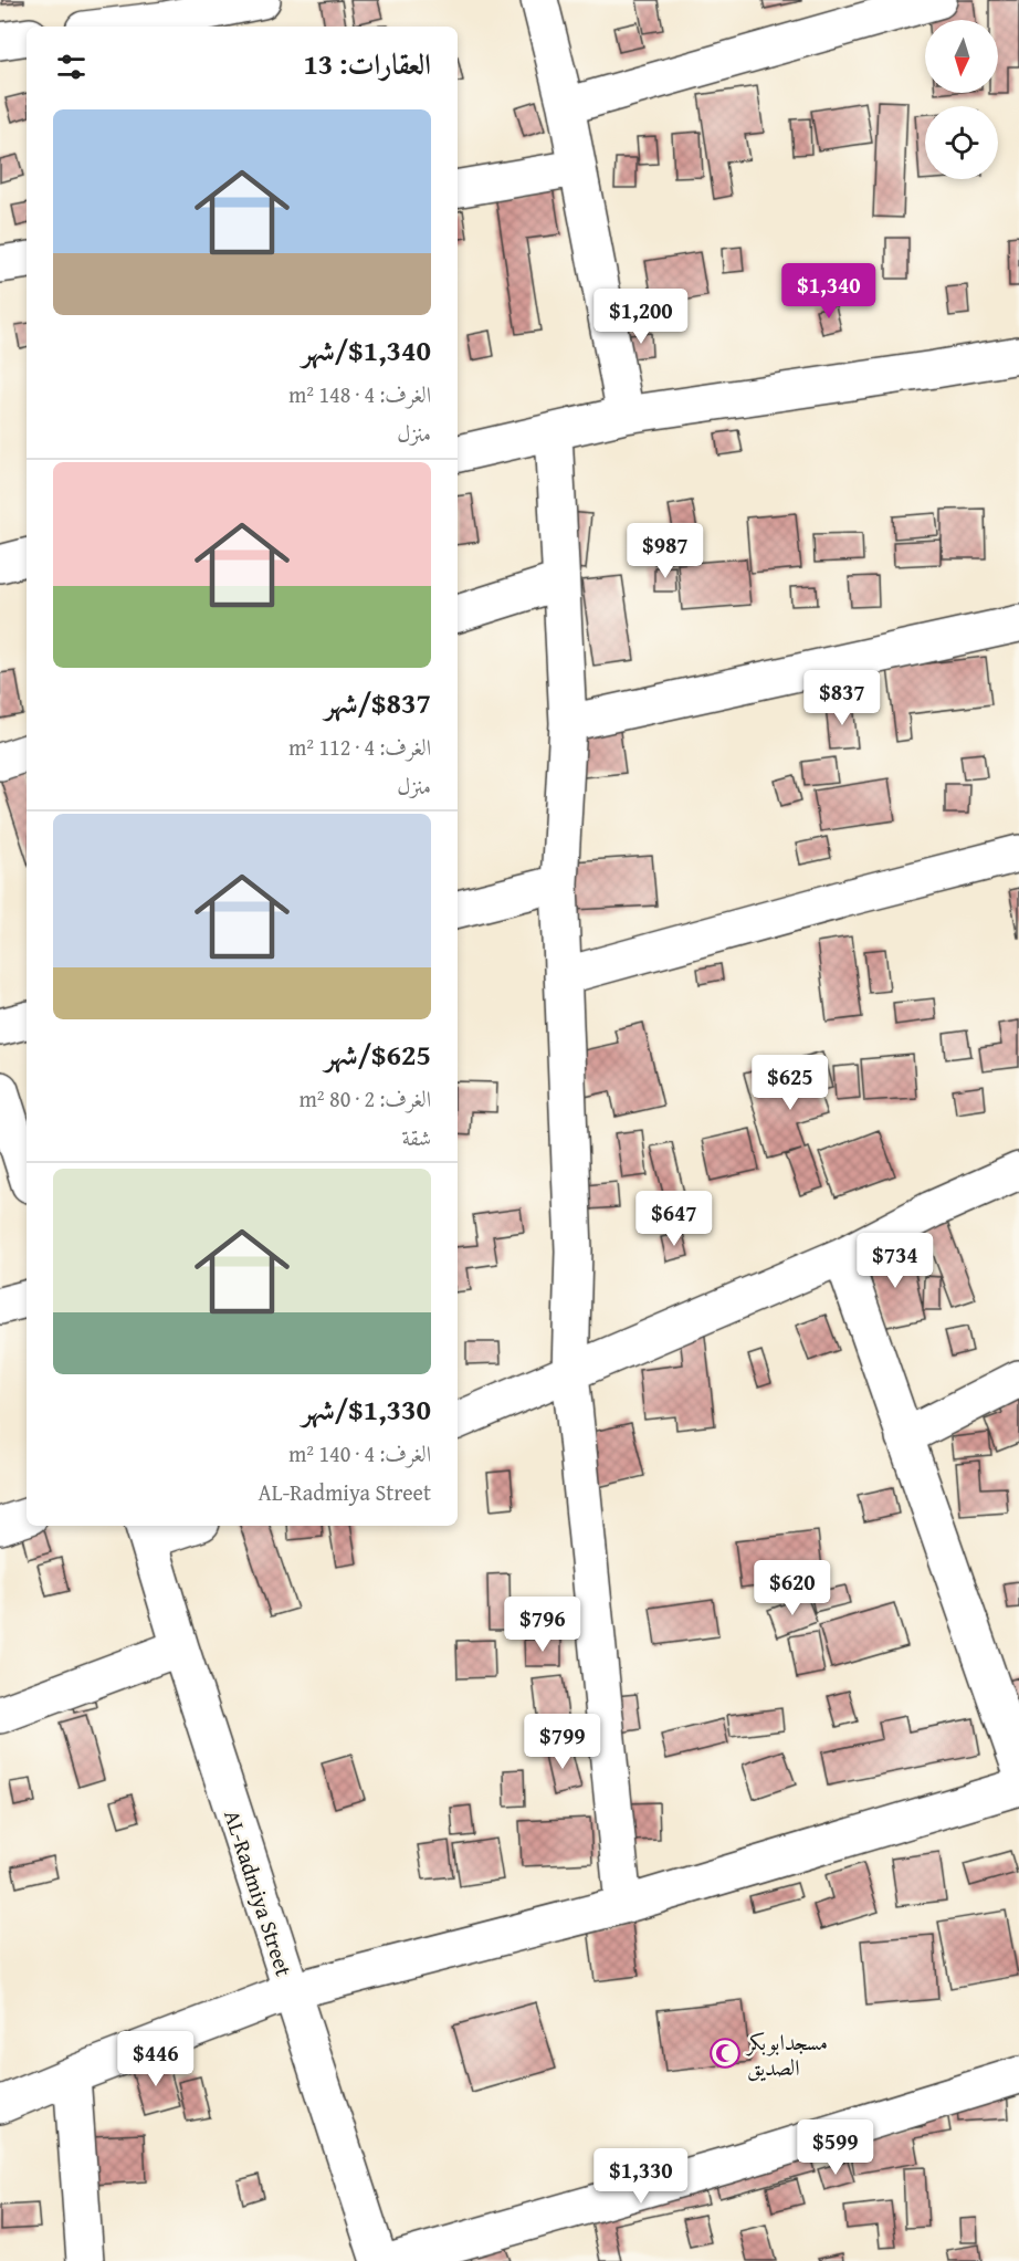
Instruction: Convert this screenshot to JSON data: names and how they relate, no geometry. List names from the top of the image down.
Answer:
{
  "streets": {
    "street": ["AL-Radmiya Street"]
  },
  "places": {
    "mosque": ["مسجدابوبكر الصديق"]
  },
  "north": "bottom",
  "page": {
    "heading": "العقارات: 13",
    "list": [
      {
        "name": "$1,340/شهر",
        "note": "الغرف: 4 · 148 m² · منزل"
      },
      {
        "name": "$837/شهر",
        "note": "الغرف: 4 · 112 m² · منزل"
      },
      {
        "name": "$625/شهر",
        "note": "الغرف: 2 · 80 m² · شقة"
      },
      {
        "name": "$1,330/شهر",
        "note": "الغرف: 4 · 140 m² · AL-Radmiya Street"
      }
    ],
    "price": [
      "$1,340",
      "$1,200",
      "$987",
      "$837",
      "$625",
      "$647",
      "$734",
      "$620",
      "$796",
      "$799",
      "$446",
      "$599",
      "$1,330"
    ]
  }
}
